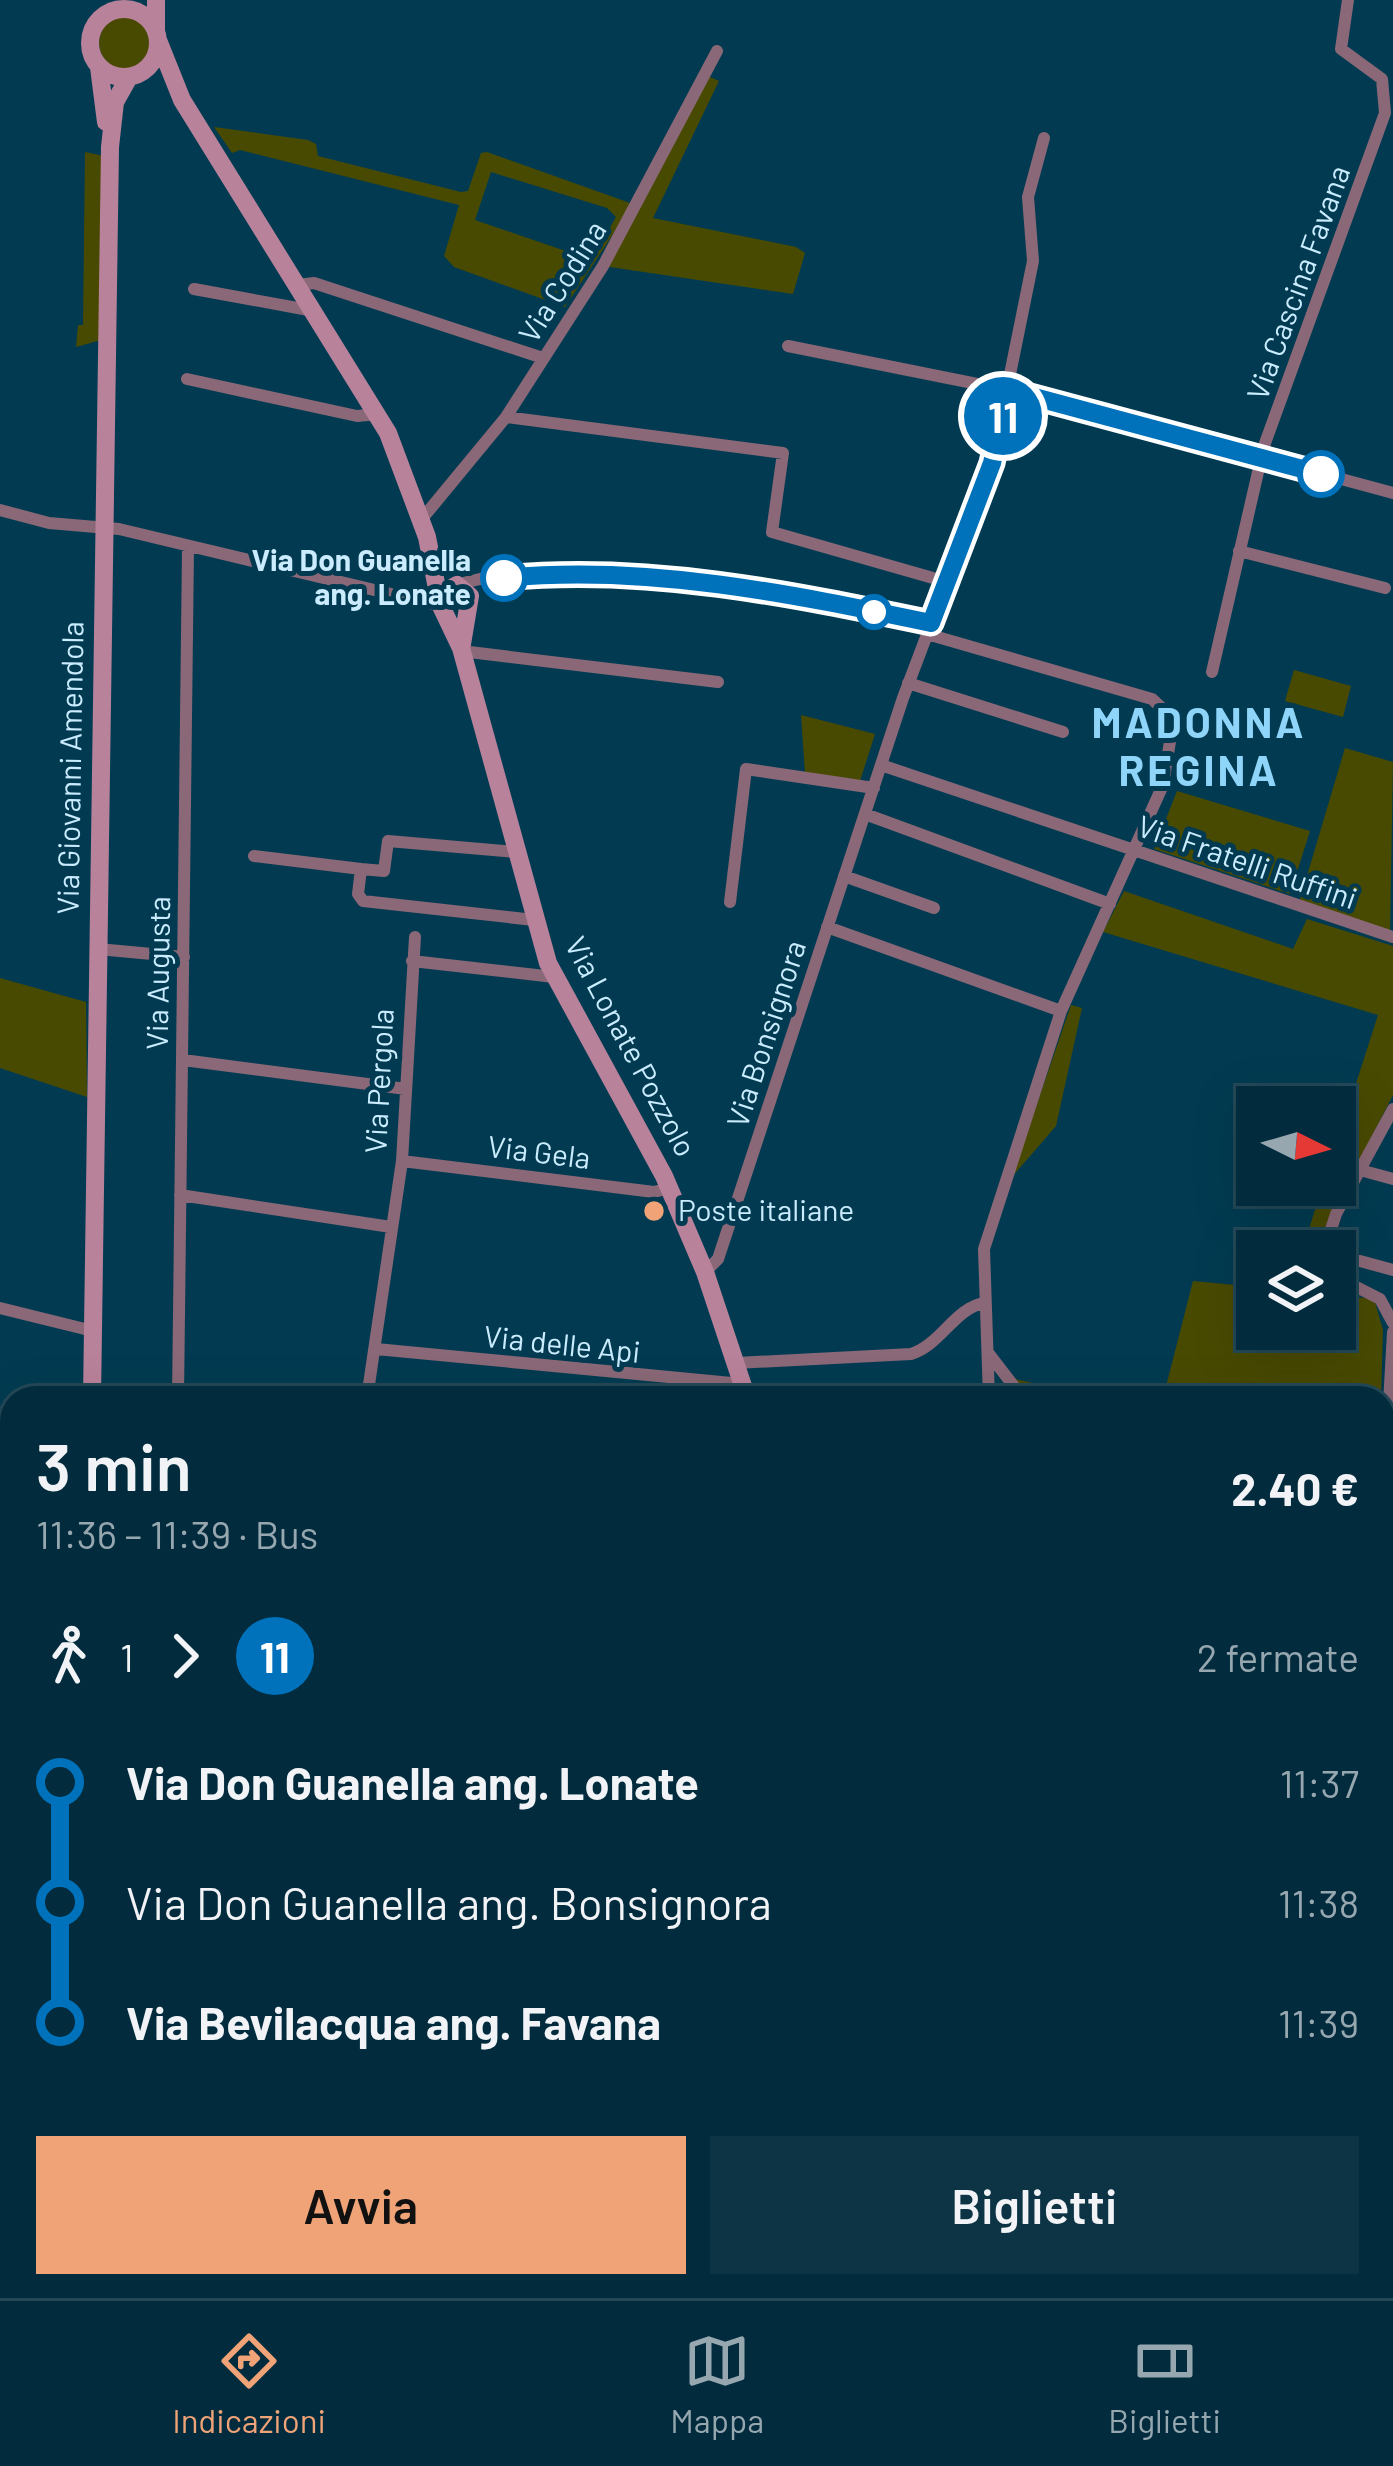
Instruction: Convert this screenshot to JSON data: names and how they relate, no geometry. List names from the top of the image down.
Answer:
{
  "streets": {
    "street": [
      "Via Codina",
      "Via Cascina Favana",
      "Via Giovanni Amendola",
      "Via Fratelli Ruffini",
      "Via Augusta",
      "Via Bonsignora",
      "Via Lonate Pozzolo",
      "Via Pergola",
      "Via Gela",
      "Via delle Api"
    ]
  },
  "crossings": [
    ["Via Codina", "Via Lonate Pozzolo"],
    ["Via Fratelli Ruffini", "Via Bonsignora"],
    ["Via Bonsignora", "Via Lonate Pozzolo"],
    ["Via Lonate Pozzolo", "Via Gela"],
    ["Via Pergola", "Via Gela"],
    ["Via Pergola", "Via delle Api"]
  ],
  "districts": ["MADONNA REGINA"],
  "places": ["Via Don Guanella ang. Lonate", "Poste italiane"],
  "lines": ["bus line 11"],
  "north": "right",
  "page": {
    "on_map": "11",
    "heading": ["3 min", "11:36 – 11:39 · Bus", "2.40 €"],
    "legs": ["1", "11", "2 fermate"],
    "list": [
      {
        "name": "Via Don Guanella ang. Lonate",
        "value": "11:37"
      },
      {
        "name": "Via Don Guanella ang. Bonsignora",
        "value": "11:38"
      },
      {
        "name": "Via Bevilacqua ang. Favana",
        "value": "11:39"
      }
    ],
    "buttons": ["Avvia", "Biglietti"],
    "tabs": ["Indicazioni", "Mappa", "Biglietti"]
  }
}
